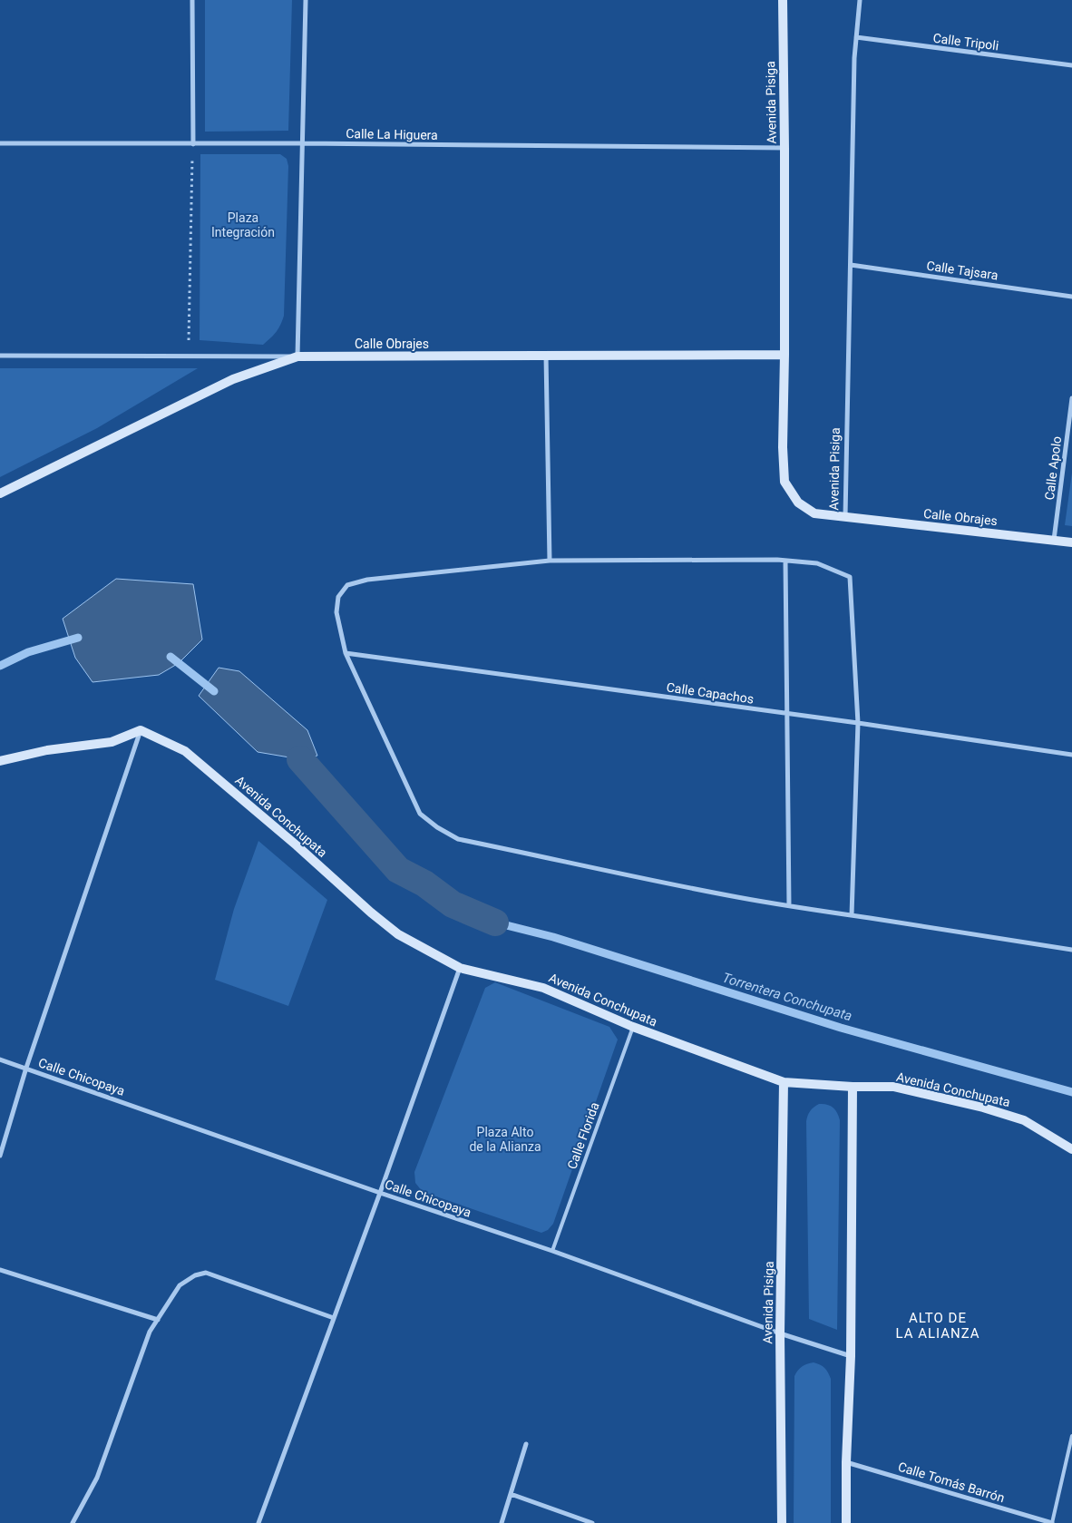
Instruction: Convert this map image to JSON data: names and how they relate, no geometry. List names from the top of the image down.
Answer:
{
  "streets": {
    "street": [
      "Calle Tripoli",
      "Avenida Pisiga",
      "Calle La Higuera",
      "Calle Tajsara",
      "Calle Obrajes",
      "Calle Apolo",
      "Calle Capachos",
      "Avenida Conchupata",
      "Calle Chicopaya",
      "Calle Tomás Barrón"
    ],
    "lane": ["Calle Florida"]
  },
  "crossings": [
    ["Calle Tripoli", "Avenida Pisiga"],
    ["Avenida Pisiga", "Calle La Higuera"],
    ["Avenida Pisiga", "Calle Tajsara"],
    ["Avenida Pisiga", "Calle Obrajes"],
    ["Avenida Pisiga", "Avenida Conchupata"],
    ["Avenida Pisiga", "Calle Chicopaya"],
    ["Calle Obrajes", "Calle Apolo"],
    ["Avenida Conchupata", "Calle Florida"],
    ["Calle Chicopaya", "Calle Florida"]
  ],
  "districts": ["ALTO DE LA ALIANZA"],
  "water": ["Torrentera Conchupata"],
  "parks": ["Plaza Integración", "Plaza Alto de la Alianza"]
}
